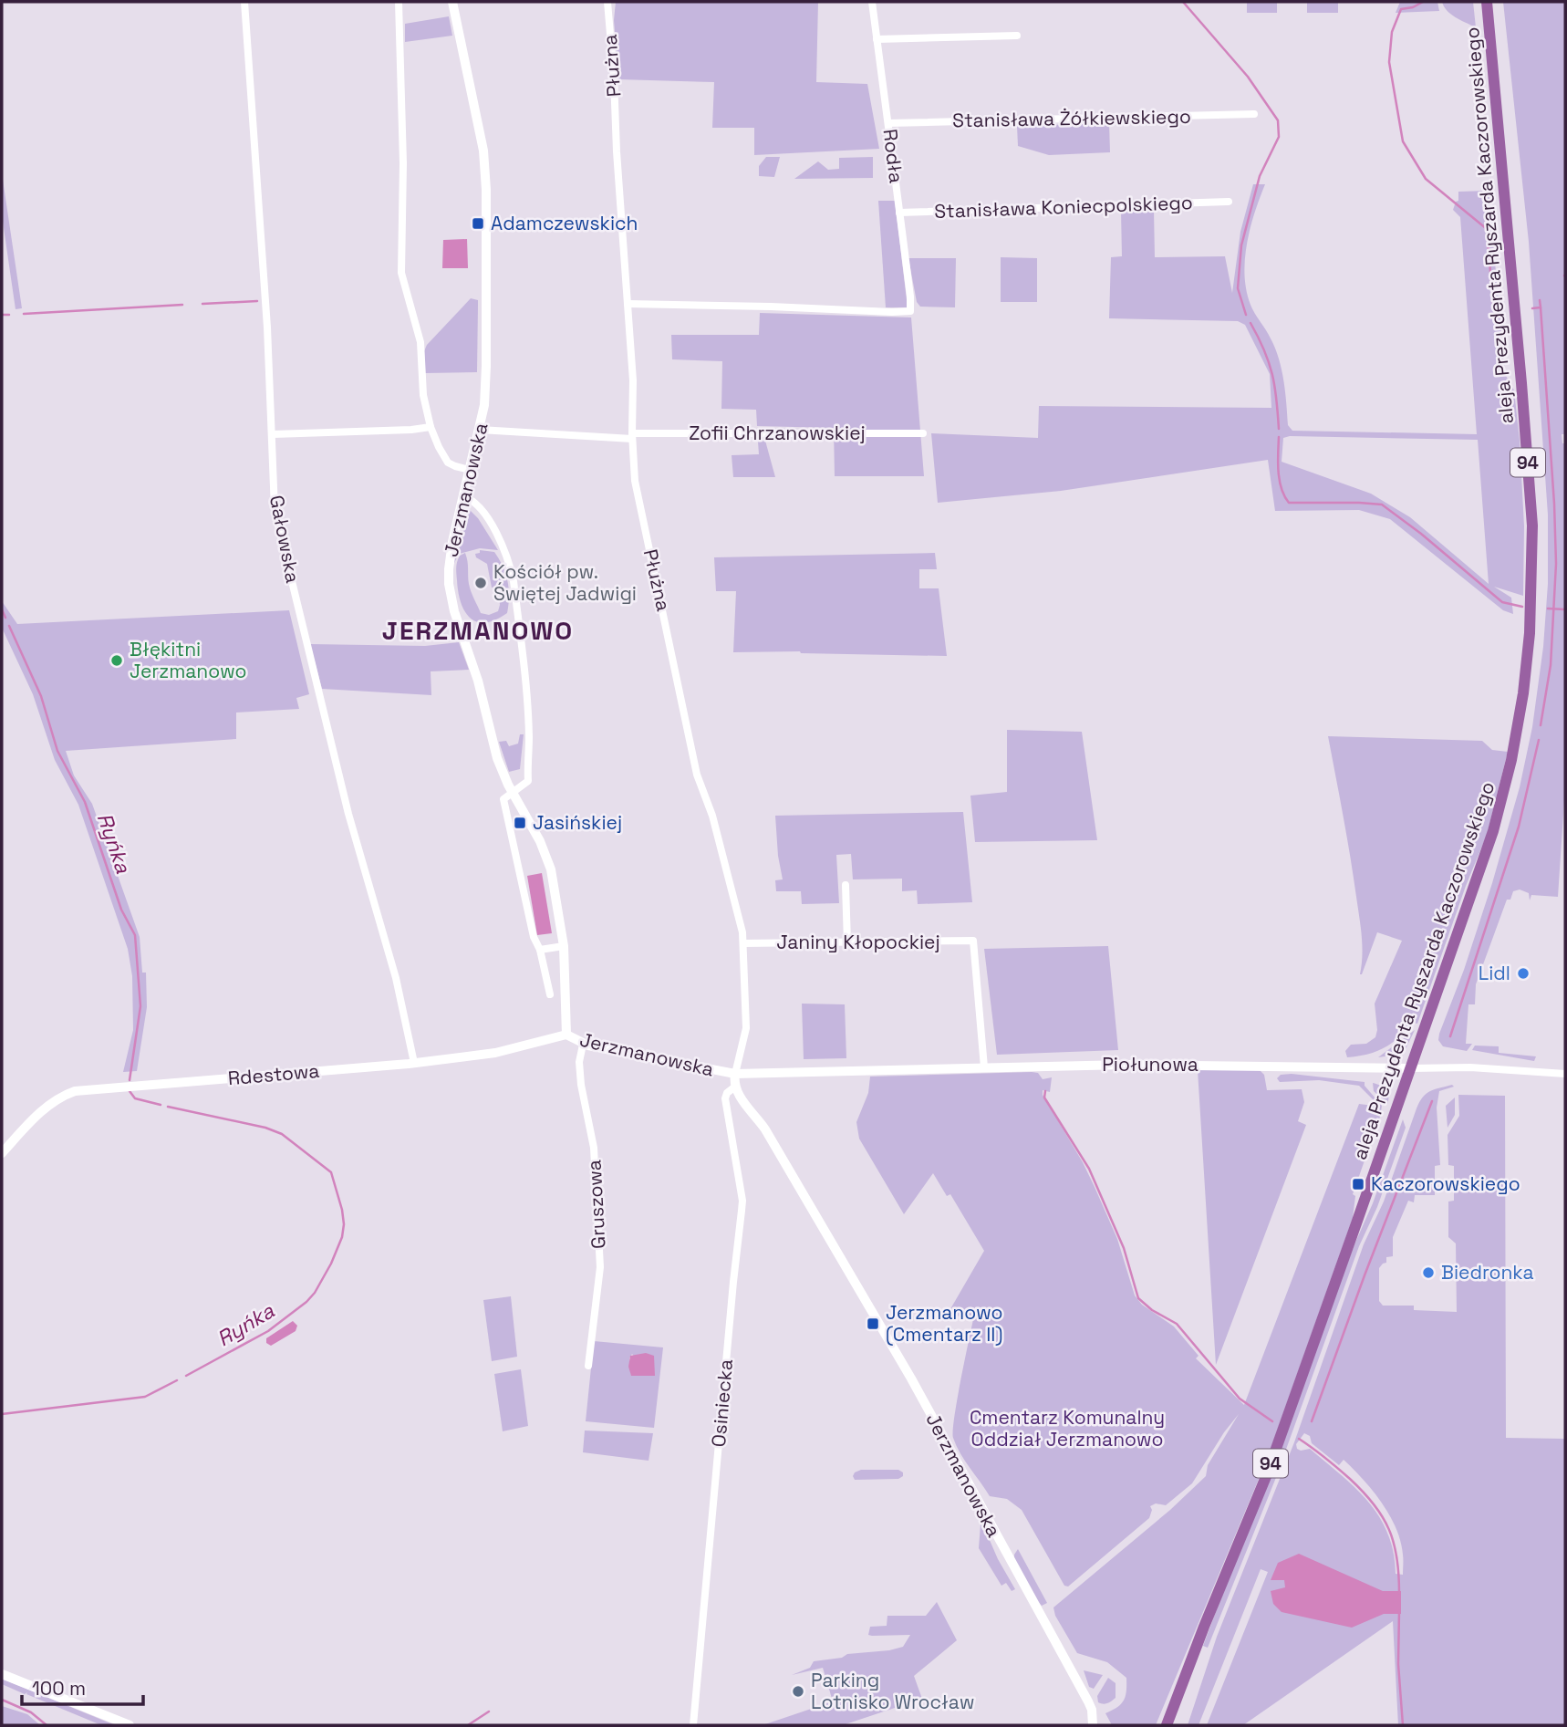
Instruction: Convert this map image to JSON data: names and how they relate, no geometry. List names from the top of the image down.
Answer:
{
  "streets": {
    "main road": ["aleja Prezydenta Ryszarda Kaczorowskiego", "94"],
    "street": [
      "Płużna",
      "Stanisława Żółkiewskiego",
      "Rodła",
      "Stanisława Koniecpolskiego",
      "Zofii Chrzanowskiej",
      "Jerzmanowska",
      "Gałowska",
      "Janiny Kłopockiej",
      "Piołunowa",
      "Rdestowa",
      "Gruszowa",
      "Osiniecka"
    ]
  },
  "crossings": [
    ["Płużna", "Rodła"],
    ["Płużna", "Zofii Chrzanowskiej"],
    ["Płużna", "Jerzmanowska"],
    ["Płużna", "Janiny Kłopockiej"],
    ["Płużna", "Piołunowa"],
    ["Stanisława Żółkiewskiego", "Rodła"],
    ["Rodła", "Stanisława Koniecpolskiego"],
    ["aleja Prezydenta Ryszarda Kaczorowskiego", "Piołunowa"],
    ["Zofii Chrzanowskiej", "Jerzmanowska"],
    ["Jerzmanowska", "Piołunowa"],
    ["Jerzmanowska", "Rdestowa"],
    ["Jerzmanowska", "Gruszowa"],
    ["Jerzmanowska", "Osiniecka"],
    ["Gałowska", "Rdestowa"],
    ["Janiny Kłopockiej", "Piołunowa"]
  ],
  "districts": ["JERZMANOWO"],
  "water": ["Ryńka"],
  "parks": ["Cmentarz Komunalny Oddział Jerzmanowo"],
  "places": {
    "transit": [
      "Adamczewskich",
      "Jasińskiej",
      "Kaczorowskiego",
      "Jerzmanowo (Cmentarz II)"
    ],
    "other": [
      "Kościół pw. Świętej Jadwigi",
      "Błękitni Jerzmanowo",
      "Lidl",
      "Biedronka",
      "Parking Lotnisko Wrocław"
    ]
  },
  "scale_bar": "100 m"
}
